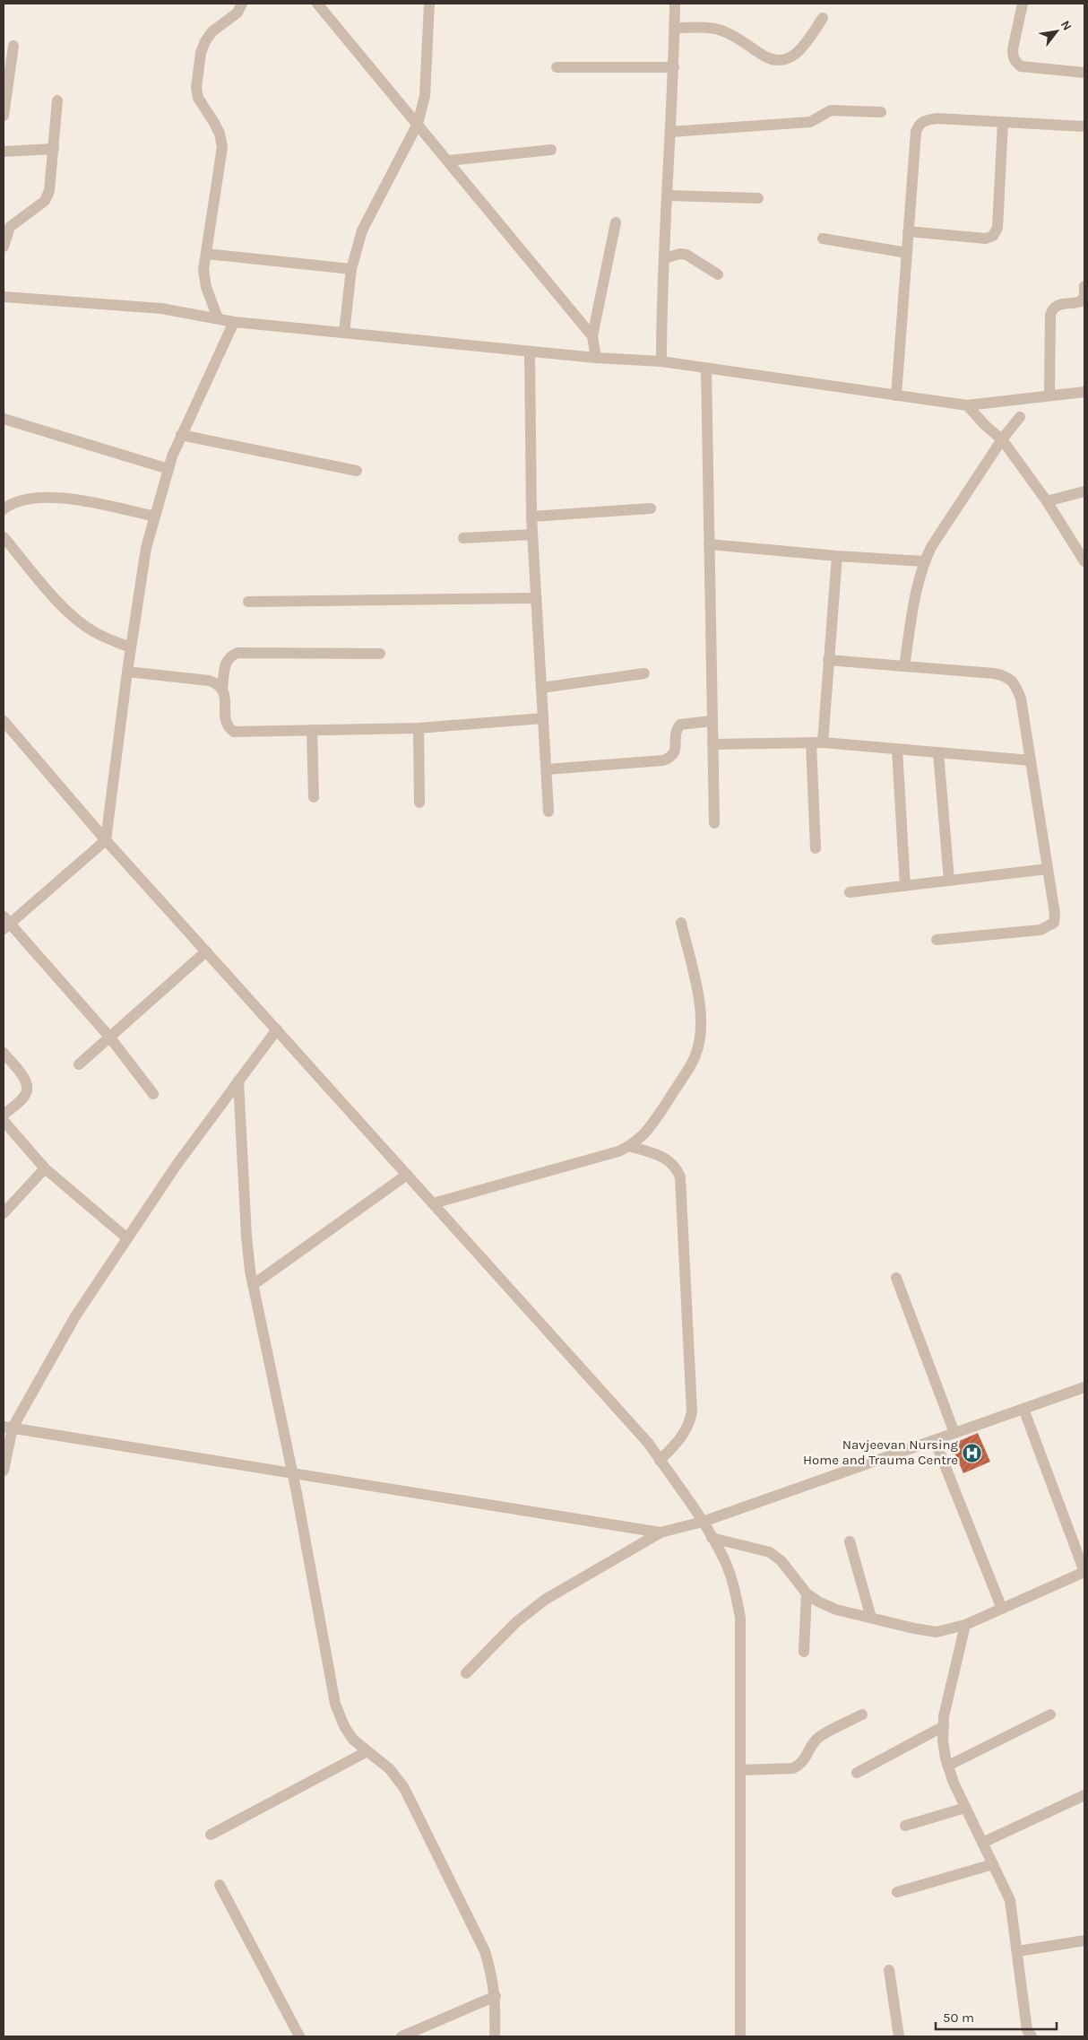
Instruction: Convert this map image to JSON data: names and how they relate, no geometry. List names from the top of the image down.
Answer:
{
  "places": {
    "hospital": ["Navjeevan Nursing Home and Trauma Centre"]
  },
  "scale_bar": "50 m",
  "north": "top right"
}
